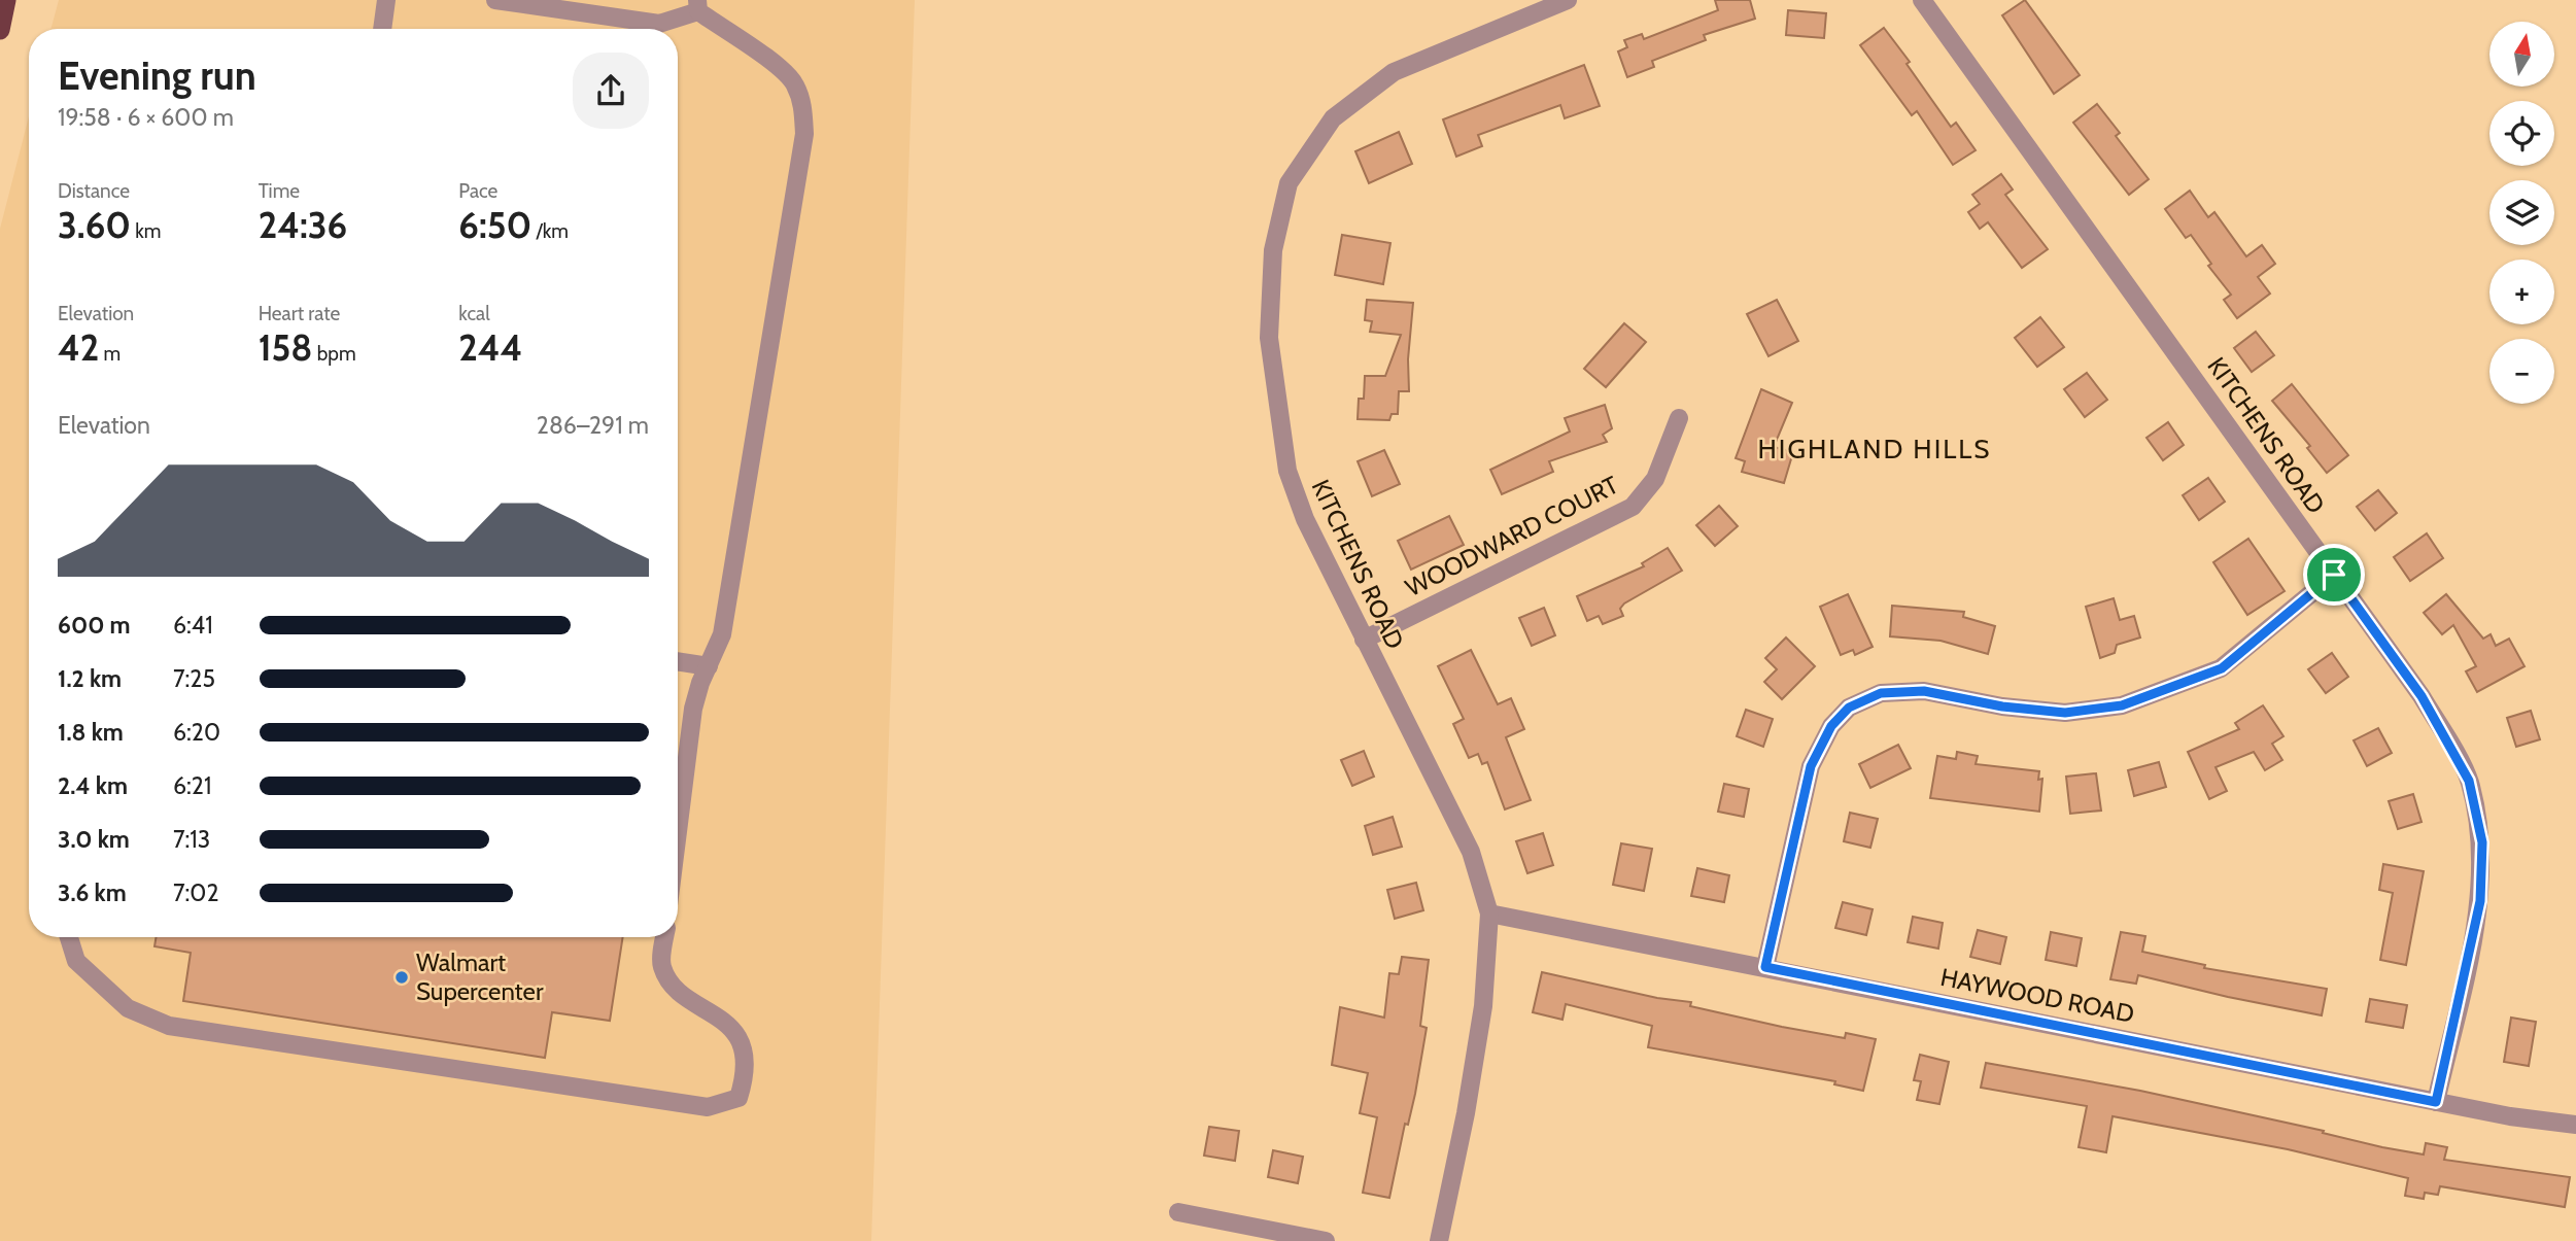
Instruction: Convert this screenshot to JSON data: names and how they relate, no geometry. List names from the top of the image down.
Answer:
{
  "streets": {
    "street": ["KITCHENS ROAD", "WOODWARD COURT", "HAYWOOD ROAD"]
  },
  "crossings": [
    ["KITCHENS ROAD", "WOODWARD COURT"],
    ["KITCHENS ROAD", "HAYWOOD ROAD"]
  ],
  "districts": ["HIGHLAND HILLS"],
  "places": ["Walmart Supercenter"],
  "north": "top",
  "page": {
    "map_buttons": ["+", "−"],
    "heading": ["Evening run", "19:58 · 6 × 600 m"],
    "stats": [
      ["Distance", "3.60 km"],
      ["Time", "24:36"],
      ["Pace", "6:50 /km"],
      ["Elevation", "42 m"],
      ["Heart rate", "158 bpm"],
      ["kcal", "244"]
    ],
    "chart": ["Elevation", "286–291 m"],
    "list": [
      {
        "name": "600 m",
        "note": "6:41"
      },
      {
        "name": "1.2 km",
        "note": "7:25"
      },
      {
        "name": "1.8 km",
        "note": "6:20"
      },
      {
        "name": "2.4 km",
        "note": "6:21"
      },
      {
        "name": "3.0 km",
        "note": "7:13"
      },
      {
        "name": "3.6 km",
        "note": "7:02"
      }
    ]
  }
}
